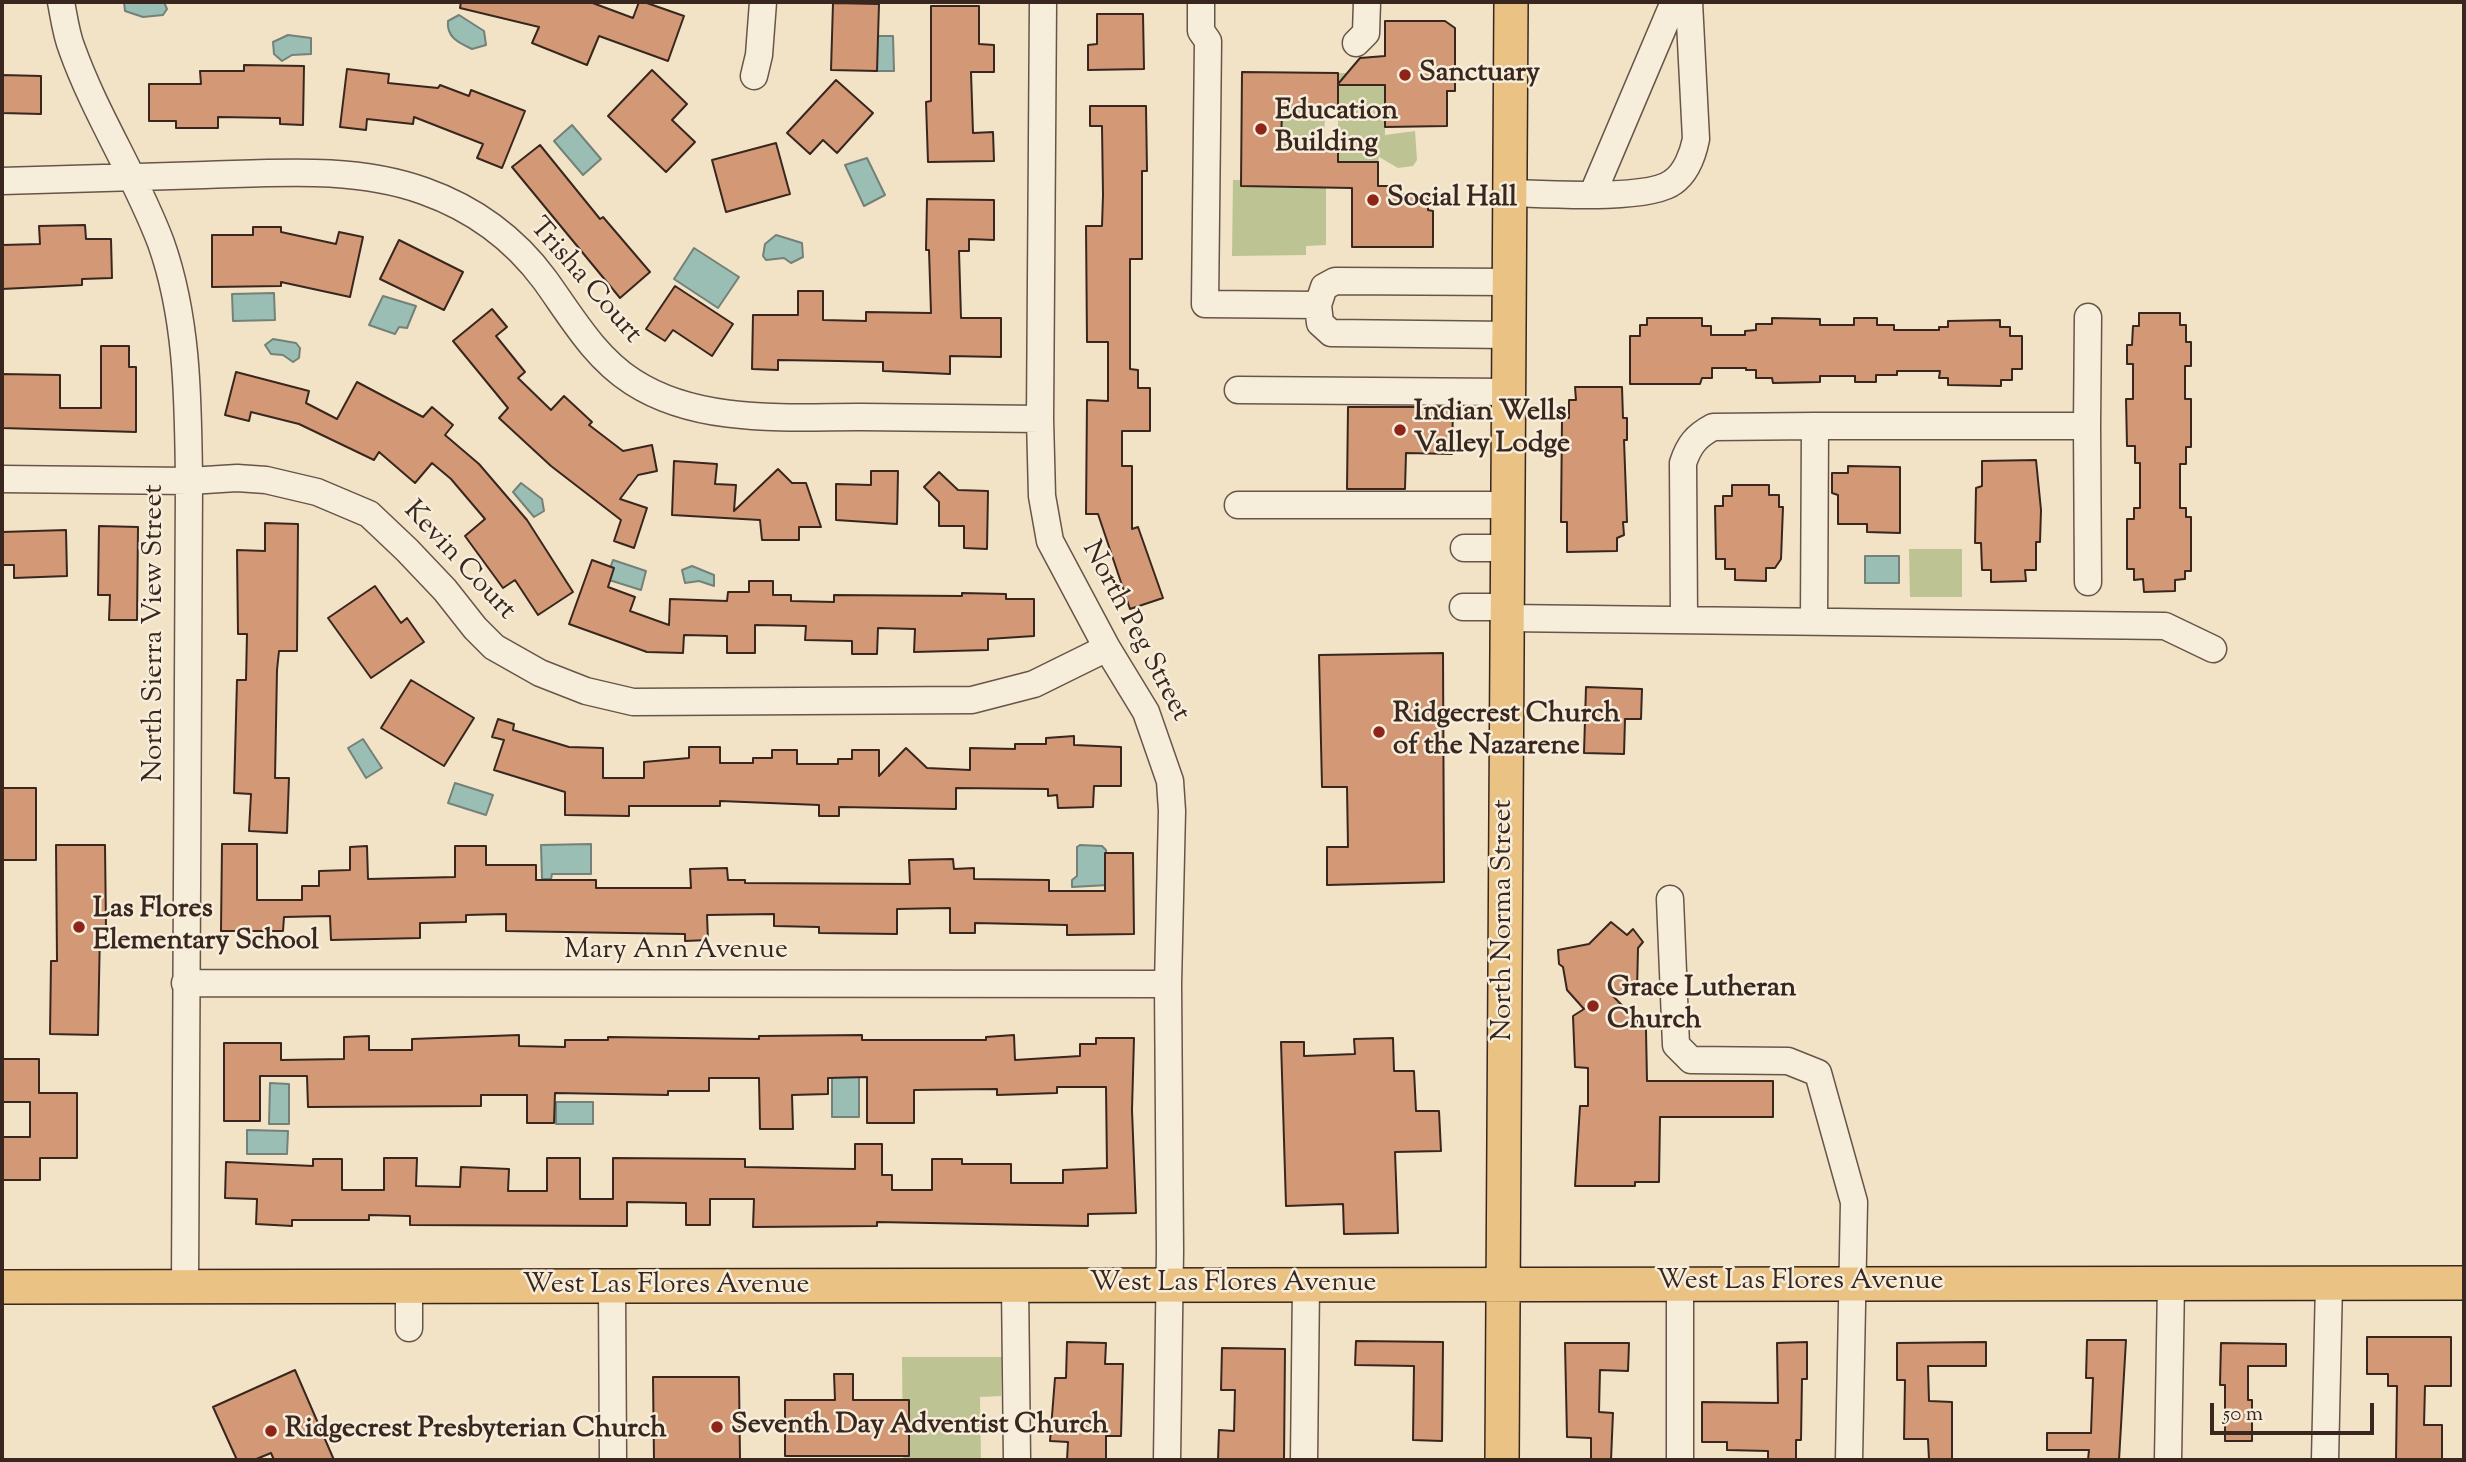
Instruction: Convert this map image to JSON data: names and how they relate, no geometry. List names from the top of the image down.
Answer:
{
  "streets": {
    "main road": ["North Norma Street", "West Las Flores Avenue"],
    "street": [
      "Trisha Court",
      "Kevin Court",
      "North Peg Street",
      "North Sierra View Street",
      "Mary Ann Avenue"
    ]
  },
  "crossings": [
    ["Trisha Court", "North Peg Street"],
    ["Trisha Court", "North Sierra View Street"],
    ["Kevin Court", "North Peg Street"],
    ["Kevin Court", "North Sierra View Street"],
    ["North Peg Street", "Mary Ann Avenue"],
    ["North Peg Street", "West Las Flores Avenue"],
    ["North Sierra View Street", "Mary Ann Avenue"],
    ["North Sierra View Street", "West Las Flores Avenue"],
    ["North Norma Street", "West Las Flores Avenue"]
  ],
  "places": [
    "Sanctuary",
    "Education Building",
    "Social Hall",
    "Indian Wells Valley Lodge",
    "Ridgecrest Church of the Nazarene",
    "Las Flores Elementary School",
    "Grace Lutheran Church",
    "Seventh Day Adventist Church",
    "Ridgecrest Presbyterian Church"
  ],
  "scale_bar": "50 m"
}
